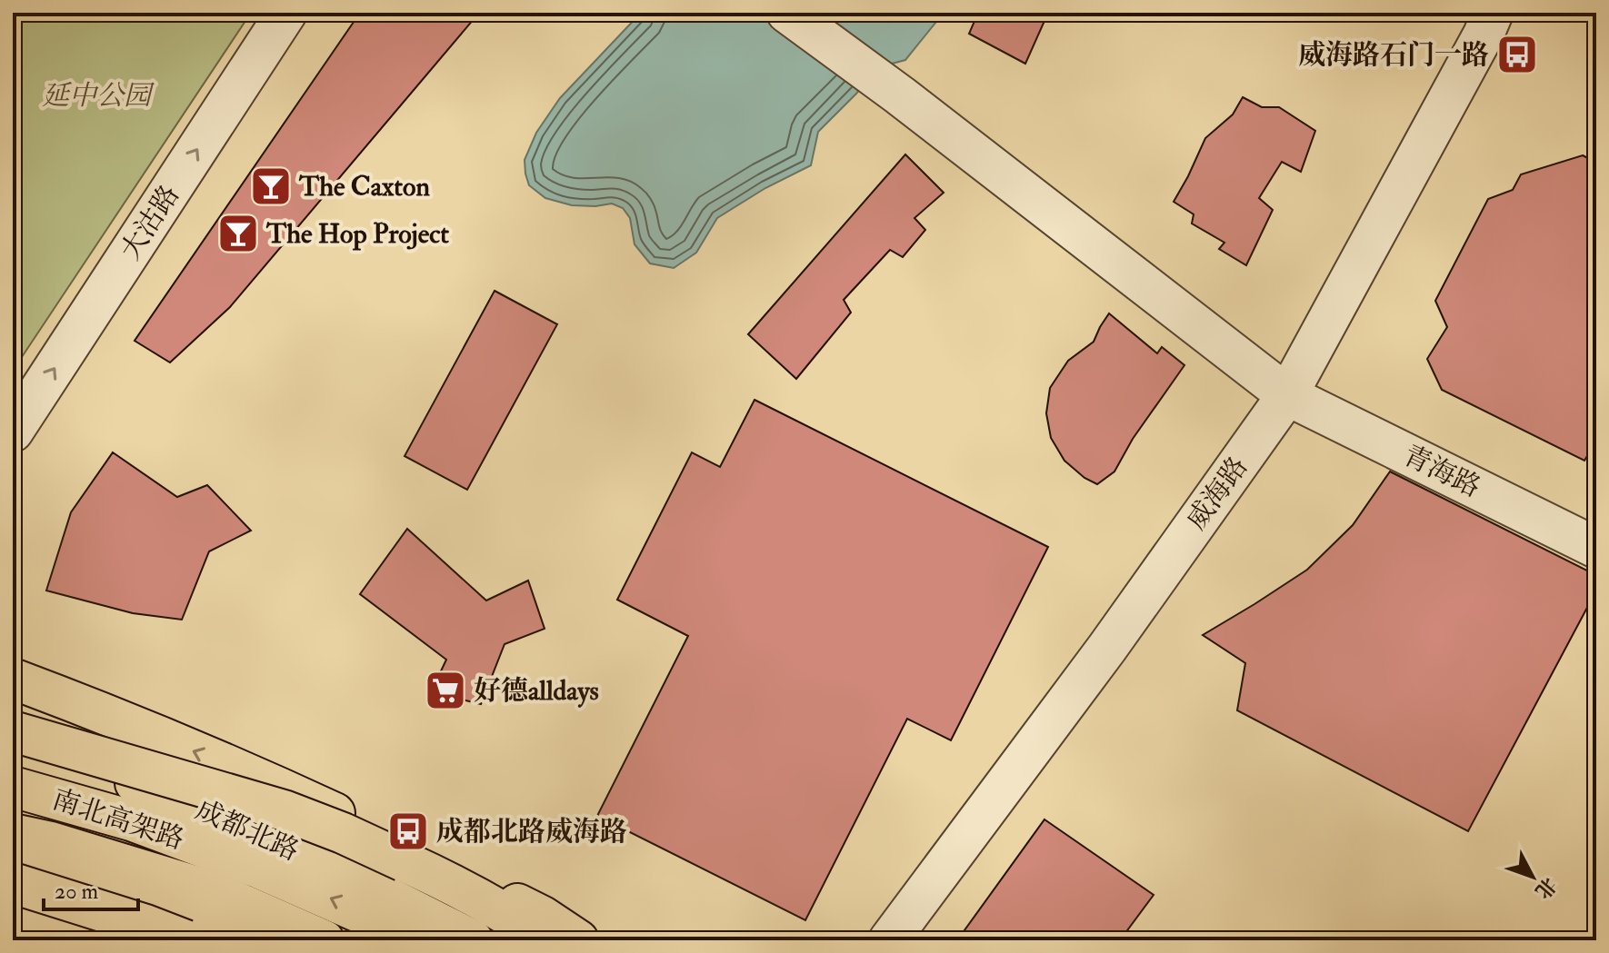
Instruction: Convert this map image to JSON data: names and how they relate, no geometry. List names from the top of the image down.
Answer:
{
  "streets": {
    "main road": ["南北高架路", "成都北路"],
    "street": ["大沽路", "青海路", "威海路"]
  },
  "crossings": [
    ["青海路", "威海路"]
  ],
  "one_way": ["大沽路"],
  "parks": ["延中公园"],
  "places": {
    "bus stop": ["威海路石门一路", "成都北路威海路"],
    "bar": ["The Caxton", "The Hop Project"],
    "supermarket": ["好德alldays"]
  },
  "scale_bar": "20 m",
  "north": "bottom right"
}
